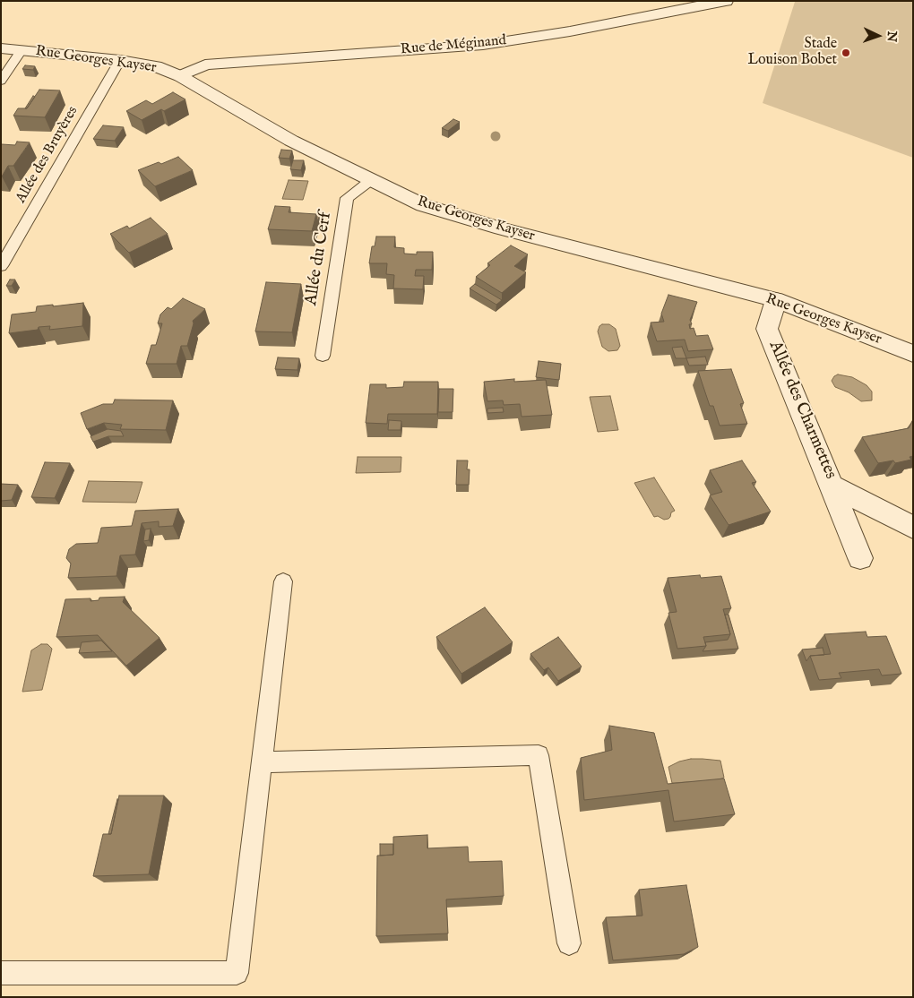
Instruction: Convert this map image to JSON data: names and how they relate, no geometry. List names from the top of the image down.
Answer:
{
  "streets": {
    "street": ["Rue de Méginand", "Rue Georges Kayser", "Allée des Charmettes"],
    "lane": ["Allée des Bruyères", "Allée du Cerf"]
  },
  "crossings": [
    ["Rue de Méginand", "Rue Georges Kayser"],
    ["Rue Georges Kayser", "Allée des Bruyères"],
    ["Rue Georges Kayser", "Allée du Cerf"],
    ["Rue Georges Kayser", "Allée des Charmettes"]
  ],
  "places": ["Stade Louison Bobet"],
  "north": "right"
}
